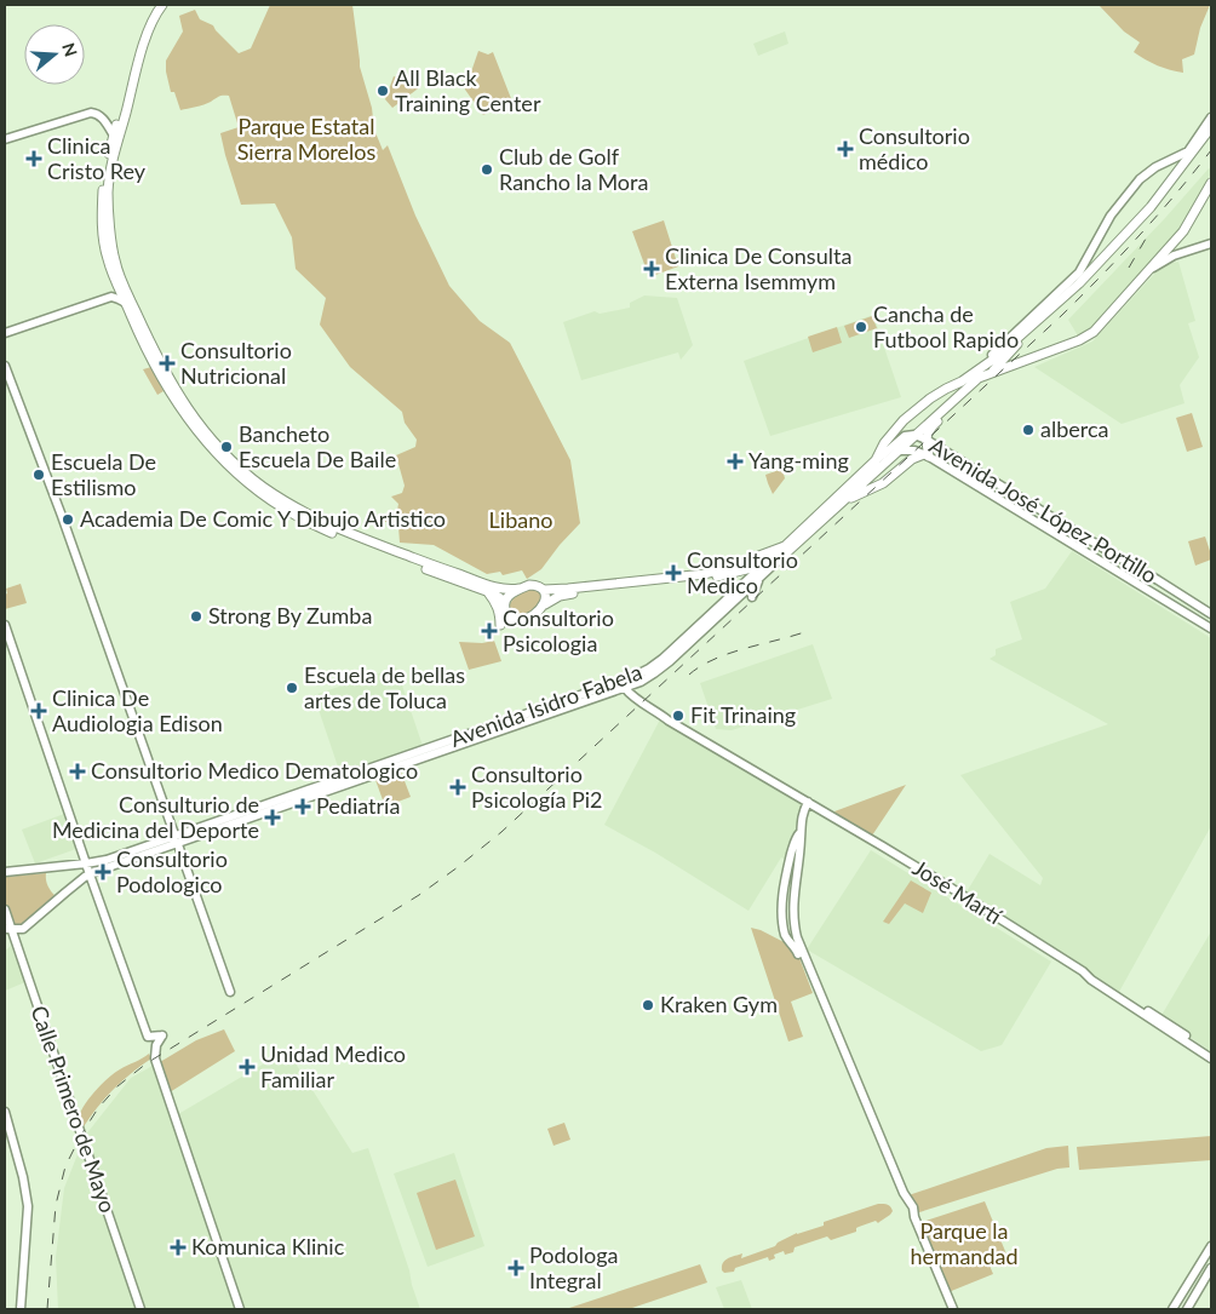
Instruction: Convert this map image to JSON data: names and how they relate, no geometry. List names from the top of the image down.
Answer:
{
  "streets": {
    "highway": ["Avenida Isidro Fabela"],
    "main road": ["Avenida José López Portillo", "José Martí", "Calle Primero de Mayo"]
  },
  "crossings": [
    ["Avenida José López Portillo", "Avenida Isidro Fabela"],
    ["Avenida Isidro Fabela", "José Martí"],
    ["Avenida Isidro Fabela", "Calle Primero de Mayo"]
  ],
  "parks": ["Parque Estatal Sierra Morelos", "Libano", "Parque la hermandad"],
  "places": {
    "other": [
      "All Black Training Center",
      "Club de Golf Rancho la Mora",
      "Cancha de Futbool Rapido",
      "alberca",
      "Bancheto Escuela De Baile",
      "Escuela De Estilismo",
      "Academia De Comic Y Dibujo Artistico",
      "Strong By Zumba",
      "Escuela de bellas artes de Toluca",
      "Fit Trinaing",
      "Kraken Gym"
    ],
    "health": [
      "Consultorio médico",
      "Clinica Cristo Rey",
      "Clinica De Consulta Externa Isemmym",
      "Consultorio Nutricional",
      "Yang-ming",
      "Consultorio Medico",
      "Consultorio Psicologia",
      "Clinica De Audiologia Edison",
      "Consultorio Medico Dematologico",
      "Consultorio Psicología Pi2",
      "Pediatría",
      "Consulturio de Medicina del Deporte",
      "Consultorio Podologico",
      "Unidad Medico Familiar",
      "Komunica Klinic",
      "Podologa Integral"
    ]
  },
  "north": "right"
}
